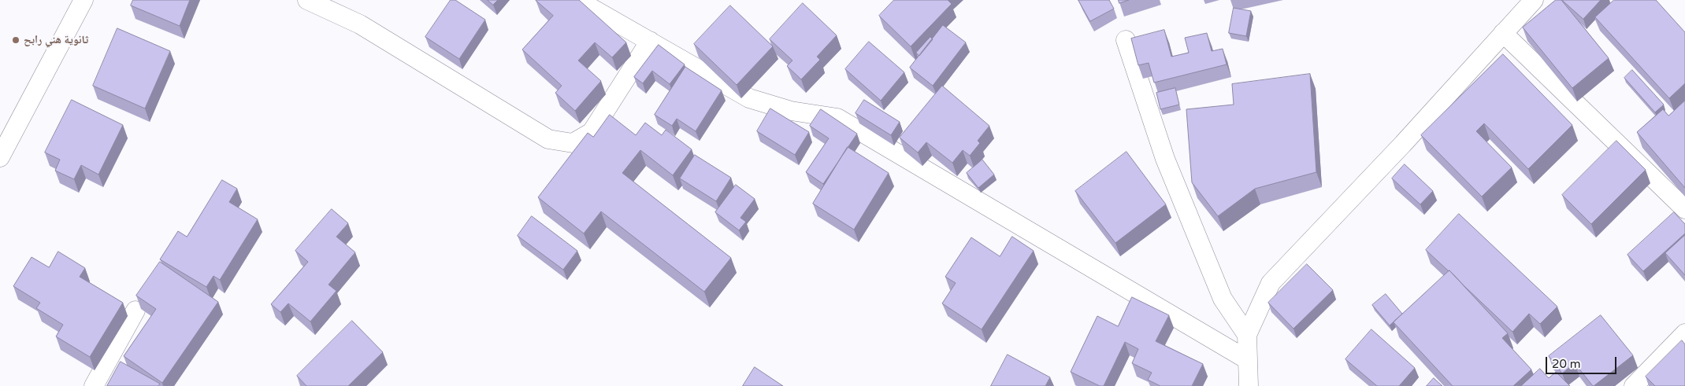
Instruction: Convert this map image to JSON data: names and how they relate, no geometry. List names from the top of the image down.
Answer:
{
  "places": ["ثانوية هني رابح"],
  "scale_bar": "20 m"
}
